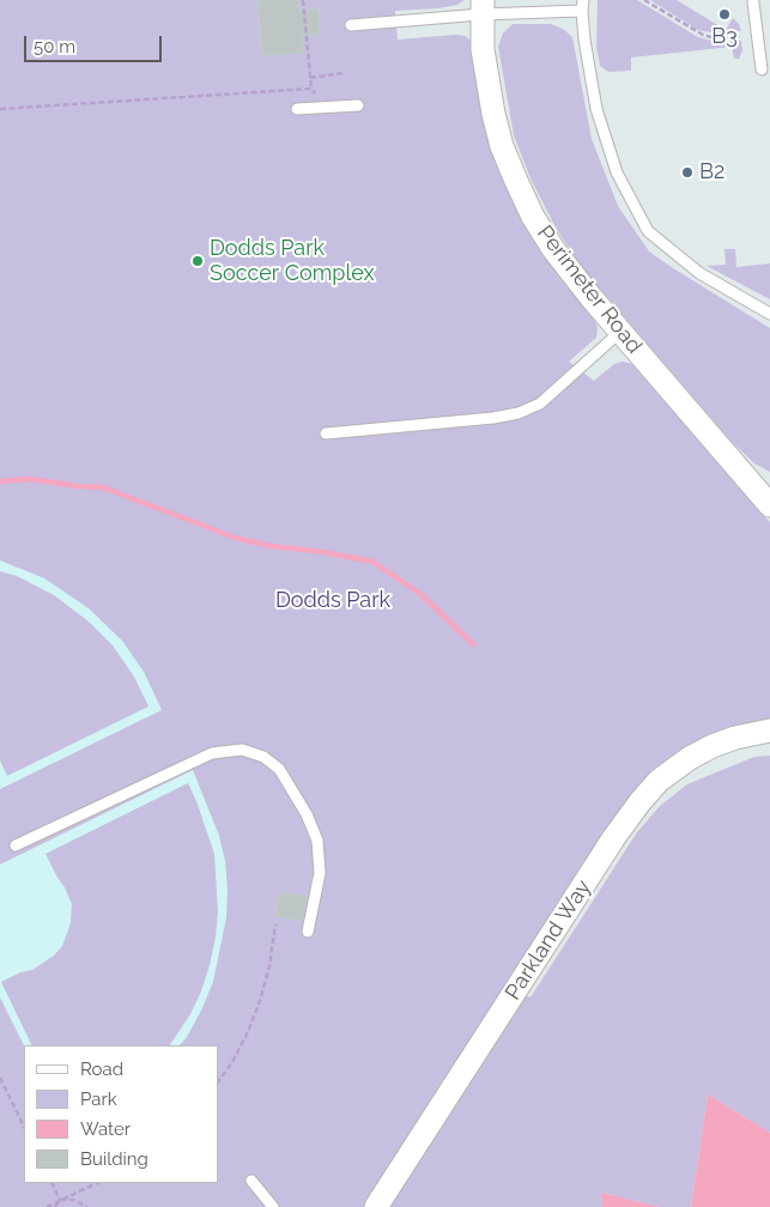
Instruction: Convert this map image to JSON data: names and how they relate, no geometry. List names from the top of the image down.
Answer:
{
  "streets": {
    "street": ["Perimeter Road", "Parkland Way"]
  },
  "parks": ["Dodds Park"],
  "places": ["B3", "B2", "Dodds Park Soccer Complex"],
  "legend": [
    "Road",
    "Park",
    "Water",
    "Building"
  ],
  "scale_bar": "50 m"
}
